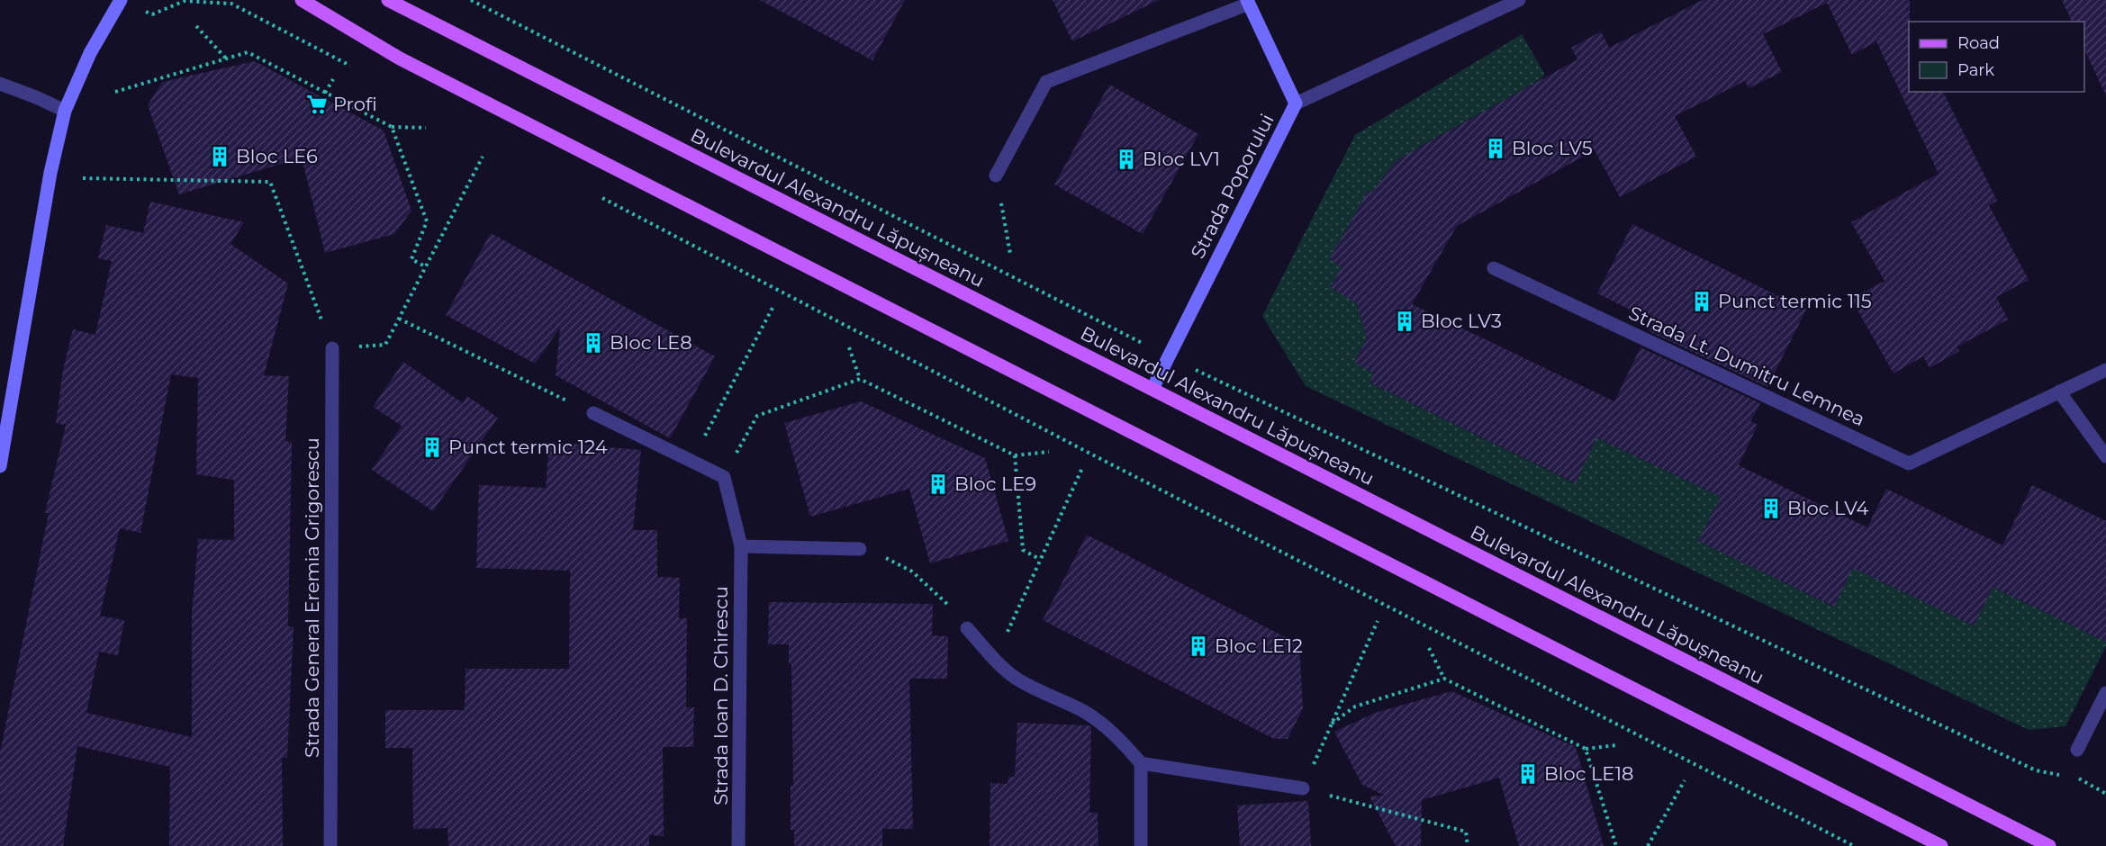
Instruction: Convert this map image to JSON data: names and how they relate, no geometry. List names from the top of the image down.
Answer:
{
  "streets": {
    "main road": ["Bulevardul Alexandru Lăpușneanu"],
    "street": [
      "Strada Poporului",
      "Strada Lt. Dumitru Lemnea",
      "Strada General Eremia Grigorescu",
      "Strada Ioan D. Chirescu"
    ]
  },
  "crossings": [
    ["Strada Poporului", "Bulevardul Alexandru Lăpușneanu"]
  ],
  "places": {
    "supermarket": ["Profi"],
    "building": [
      "Bloc LV5",
      "Bloc LE6",
      "Bloc LV1",
      "Punct termic 115",
      "Bloc LV3",
      "Bloc LE8",
      "Punct termic 124",
      "Bloc LE9",
      "Bloc LV4",
      "Bloc LE12",
      "Bloc LE18"
    ]
  },
  "legend": ["Road", "Park"]
}
